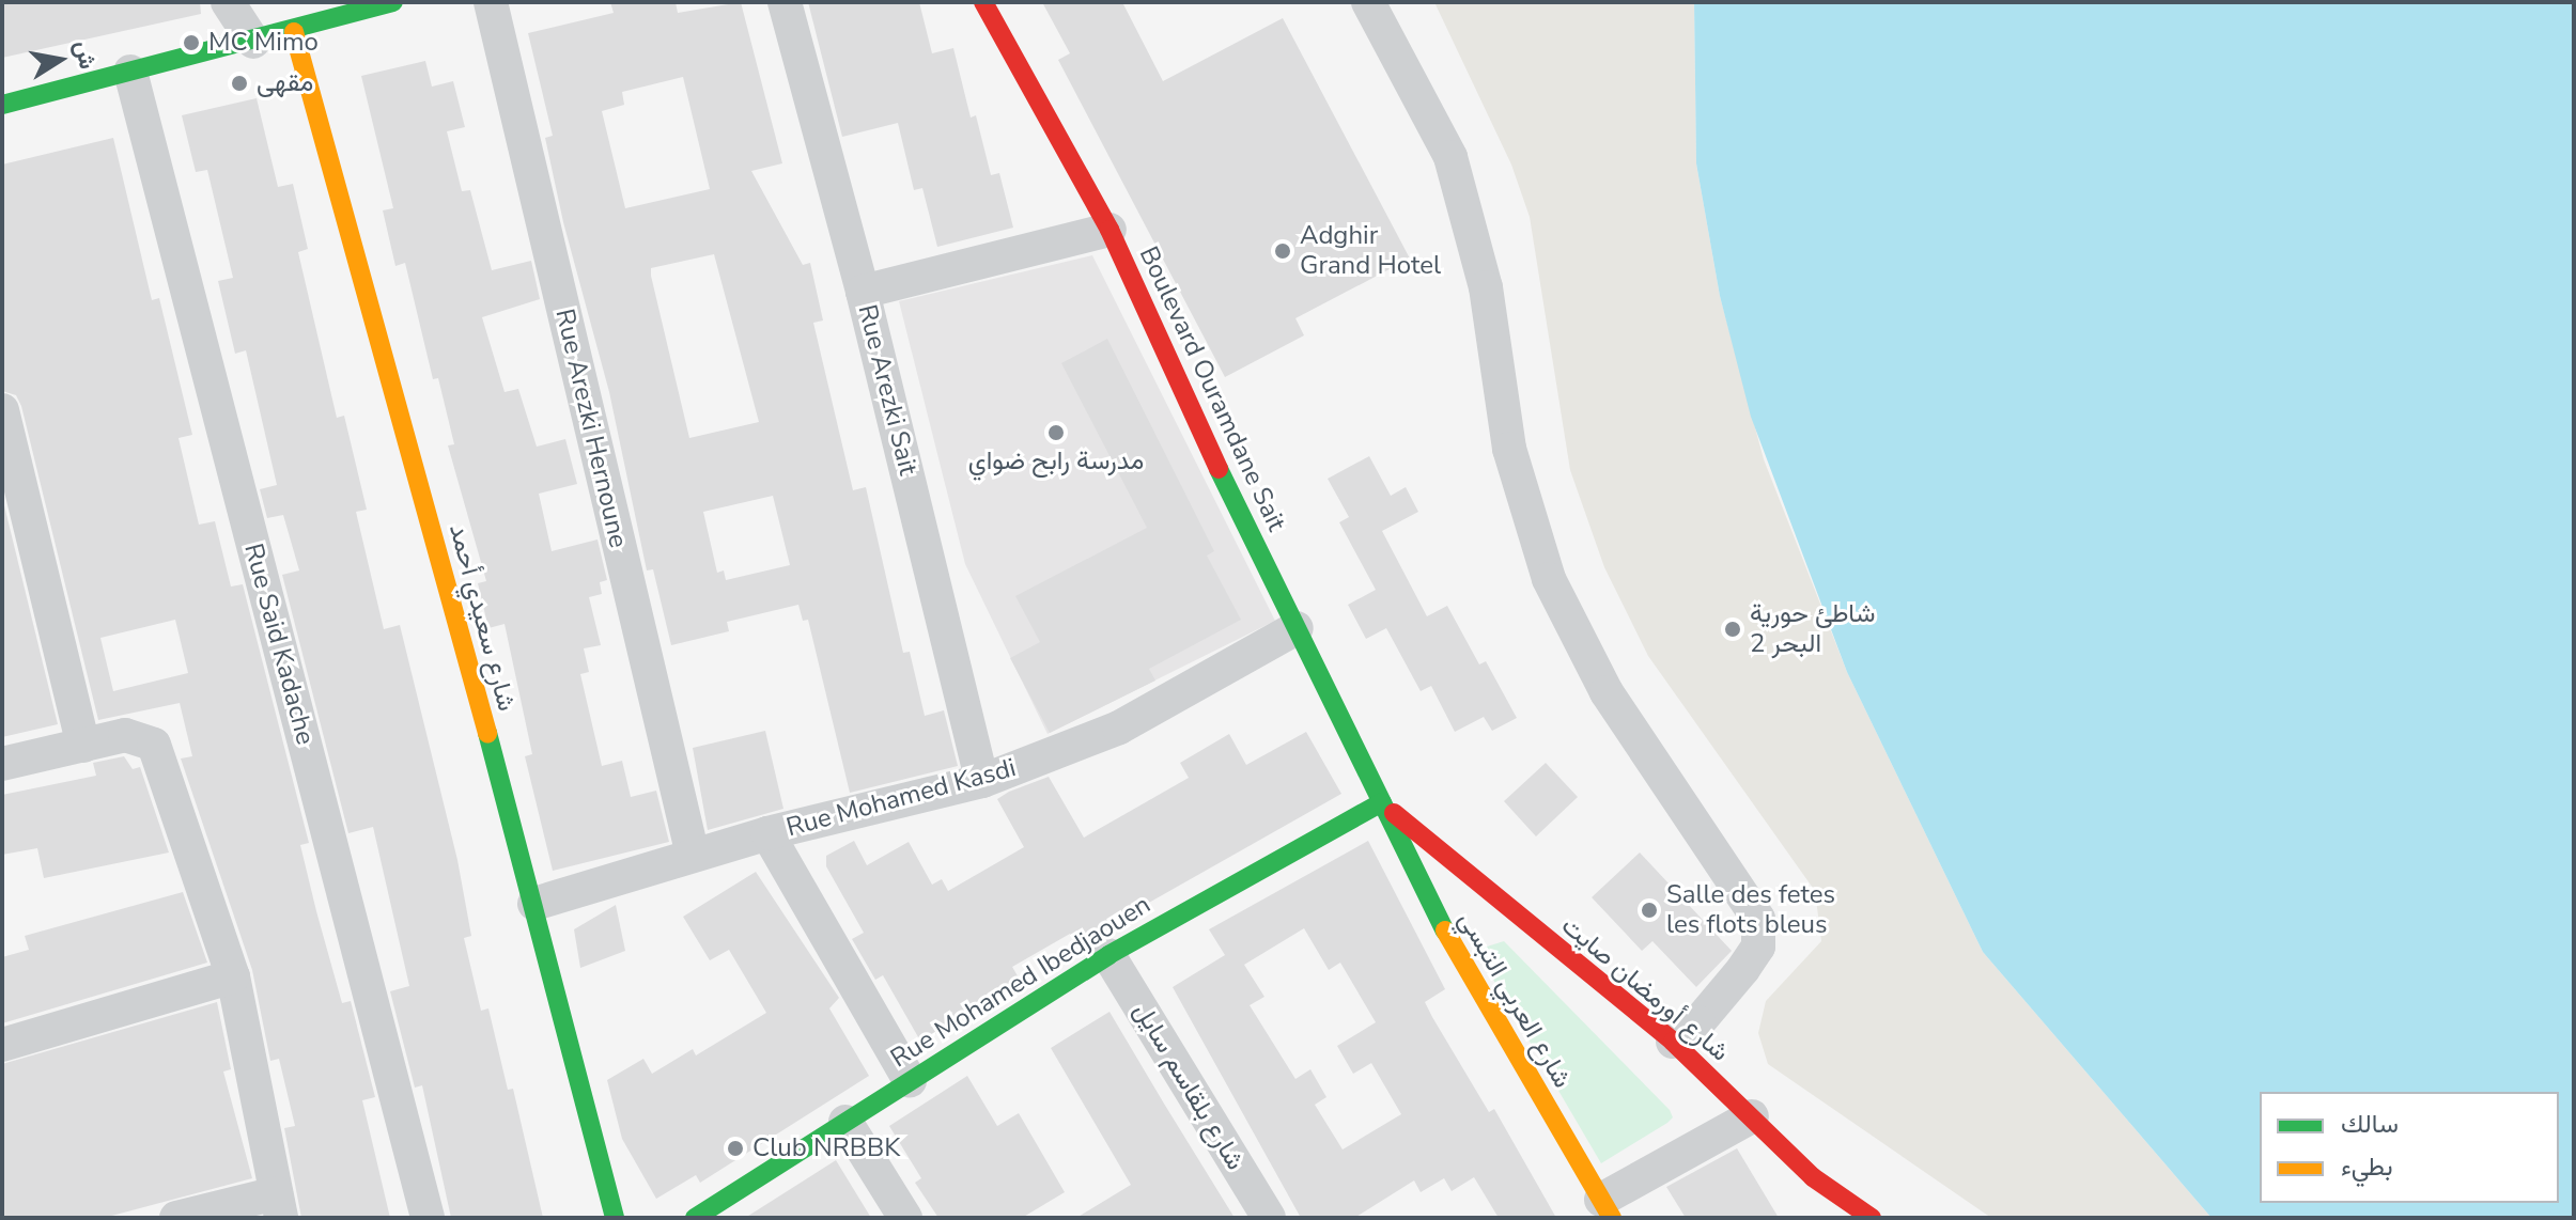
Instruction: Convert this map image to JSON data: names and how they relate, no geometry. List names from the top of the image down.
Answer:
{
  "streets": {
    "street": [
      "Boulevard Ouramdane Sait",
      "Rue Arezki Sait",
      "Rue Arezki Hernoune",
      "شارع سعيدي أحمد",
      "Rue Said Kadache",
      "Rue Mohamed Kasdi",
      "Rue Mohamed Ibedjaouen",
      "شارع أورمضان صايت",
      "شارع العربي التبسي",
      "شارع بلقاسم سايل"
    ]
  },
  "crossings": [
    ["Boulevard Ouramdane Sait", "Rue Mohamed Kasdi"],
    ["Boulevard Ouramdane Sait", "Rue Mohamed Ibedjaouen"],
    ["Boulevard Ouramdane Sait", "شارع أورمضان صايت"],
    ["Boulevard Ouramdane Sait", "شارع العربي التبسي"],
    ["Rue Arezki Sait", "Rue Mohamed Kasdi"],
    ["Rue Arezki Hernoune", "Rue Mohamed Kasdi"],
    ["شارع سعيدي أحمد", "Rue Mohamed Kasdi"],
    ["Rue Mohamed Ibedjaouen", "شارع أورمضان صايت"],
    ["Rue Mohamed Ibedjaouen", "شارع العربي التبسي"],
    ["Rue Mohamed Ibedjaouen", "شارع بلقاسم سايل"],
    ["شارع أورمضان صايت", "شارع العربي التبسي"]
  ],
  "places": [
    "MC Mimo",
    "مقهى",
    "Adghir Grand Hotel",
    "مدرسة رابح ضواي",
    "شاطئ حورية البحر 2",
    "Salle des fetes les flots bleus",
    "Club NRBBK"
  ],
  "legend": ["سالك", "بطيء"],
  "north": "right"
}
